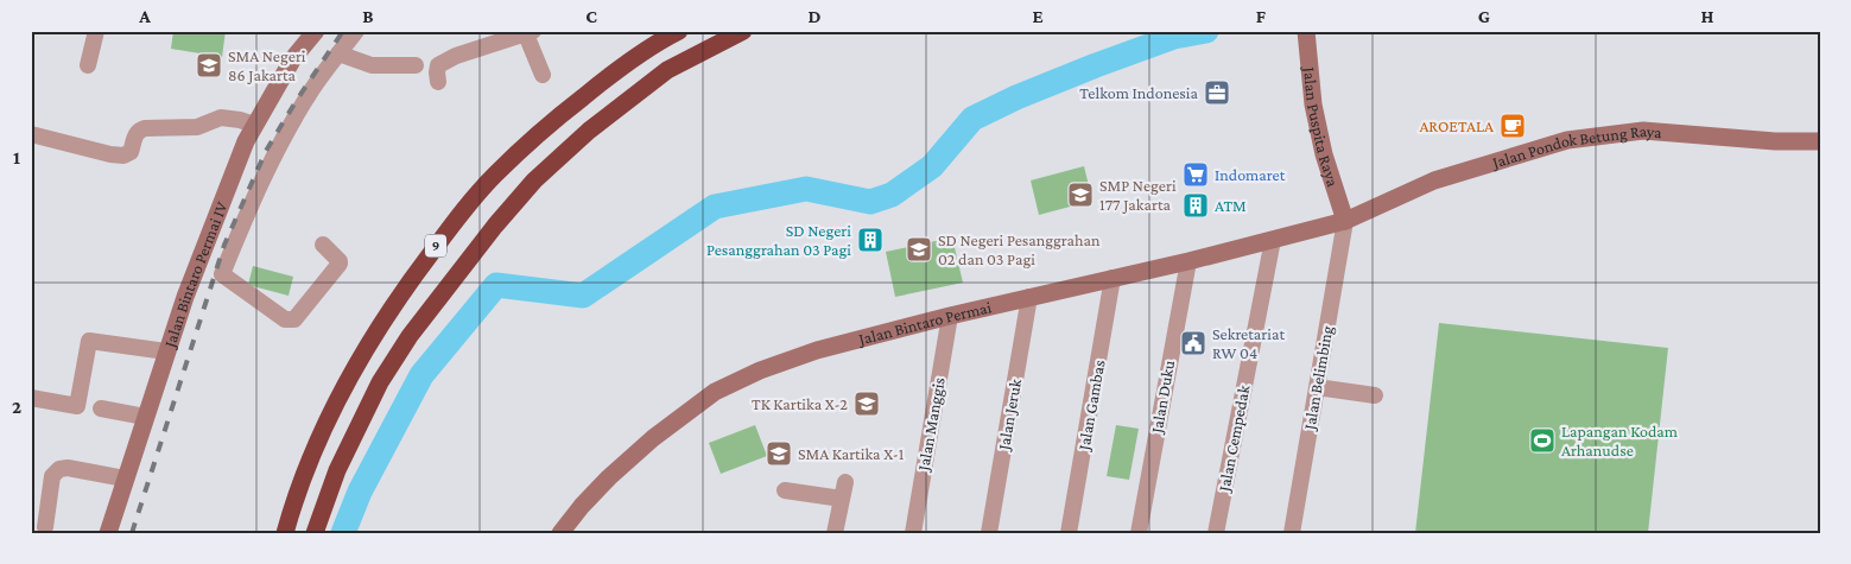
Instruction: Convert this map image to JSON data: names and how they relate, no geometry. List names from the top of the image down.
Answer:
{
  "streets": {
    "highway": ["9"],
    "main road": [
      "Jalan Puspita Raya",
      "Jalan Pondok Betung Raya",
      "Jalan Bintaro Permai IV",
      "Jalan Bintaro Permai"
    ],
    "street": [
      "Jalan Belimbing",
      "Jalan Duku",
      "Jalan Gambas",
      "Jalan Jeruk",
      "Jalan Manggis",
      "Jalan Cempedak"
    ]
  },
  "crossings": [
    ["Jalan Puspita Raya", "Jalan Pondok Betung Raya"],
    ["Jalan Puspita Raya", "Jalan Bintaro Permai"],
    ["Jalan Puspita Raya", "Jalan Belimbing"],
    ["Jalan Pondok Betung Raya", "Jalan Bintaro Permai"],
    ["Jalan Pondok Betung Raya", "Jalan Belimbing"],
    ["Jalan Bintaro Permai", "Jalan Belimbing"],
    ["Jalan Bintaro Permai", "Jalan Duku"],
    ["Jalan Bintaro Permai", "Jalan Gambas"],
    ["Jalan Bintaro Permai", "Jalan Jeruk"],
    ["Jalan Bintaro Permai", "Jalan Manggis"],
    ["Jalan Bintaro Permai", "Jalan Cempedak"]
  ],
  "places": {
    "school or university": [
      "SMA Negeri 86 Jakarta",
      "SMP Negeri 177 Jakarta",
      "SD Negeri Pesanggrahan 02 dan 03 Pagi",
      "TK Kartika X-2",
      "SMA Kartika X-1"
    ],
    "office": ["Telkom Indonesia"],
    "cafe": ["AROETALA"],
    "supermarket": ["Indomaret"],
    "building": ["ATM", "SD Negeri Pesanggrahan 03 Pagi"],
    "public building": ["Sekretariat RW 04"],
    "sports": ["Lapangan Kodam Arhanudse"]
  },
  "grid": {
    "columns": [
      "A",
      "B",
      "C",
      "D",
      "E",
      "F",
      "G",
      "H"
    ],
    "rows": ["1", "2"]
  }
}
